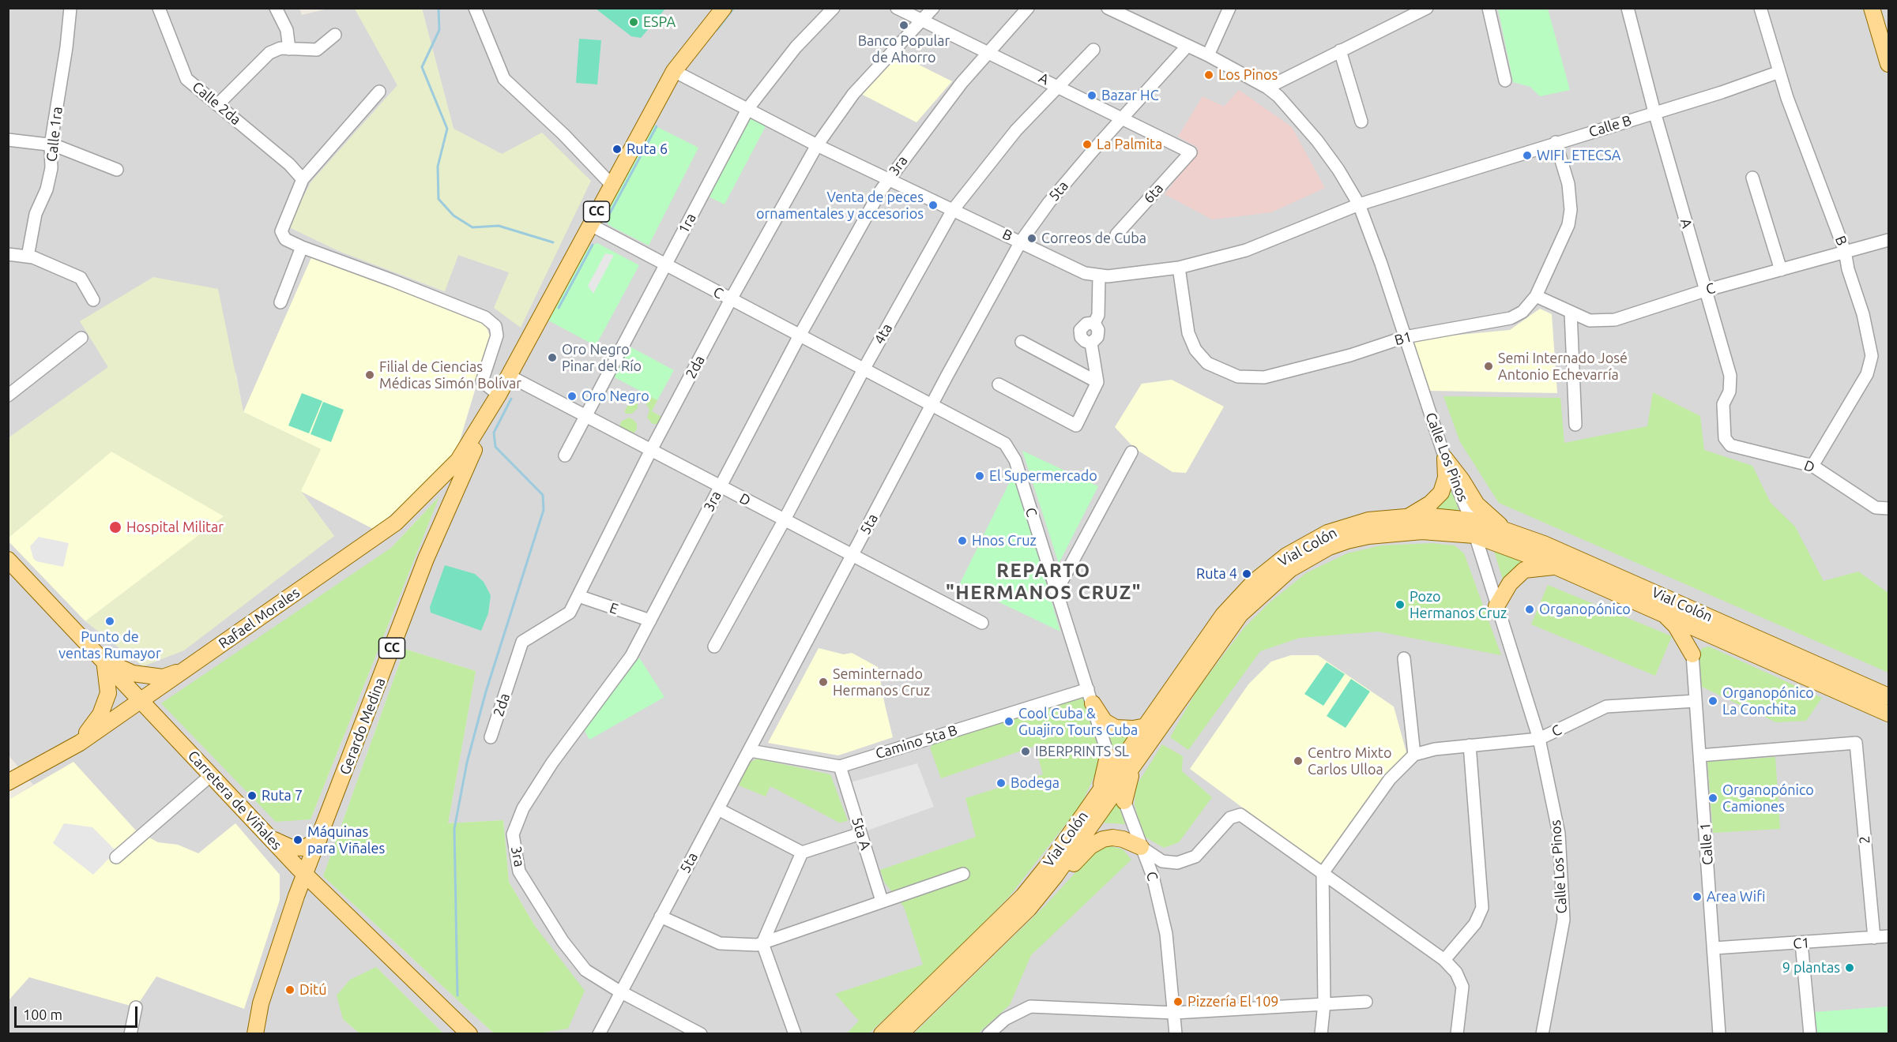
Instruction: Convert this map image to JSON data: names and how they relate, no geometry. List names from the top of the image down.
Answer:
{
  "streets": {
    "main road": [
      "CC",
      "Vial Colón",
      "Rafael Morales",
      "Gerardo Medina",
      "Carretera de Viñales"
    ],
    "street": [
      "A",
      "Calle 2da",
      "Calle B",
      "Calle 1ra",
      "3ra",
      "5ta",
      "6ta",
      "1ra",
      "B",
      "C",
      "4ta",
      "B1",
      "2da",
      "Calle Los Pinos",
      "D",
      "E",
      "Camino 5ta B",
      "5ta A",
      "2",
      "Calle 1",
      "C1"
    ]
  },
  "crossings": [
    ["A", "Calle B"],
    ["A", "3ra"],
    ["A", "5ta"],
    ["A", "6ta"],
    ["A", "C"],
    ["A", "4ta"],
    ["A", "2da"],
    ["A", "D"],
    ["Calle B", "B"],
    ["Calle B", "B1"],
    ["Calle B", "Calle Los Pinos"],
    ["3ra", "5ta"],
    ["3ra", "B"],
    ["3ra", "C"],
    ["3ra", "D"],
    ["3ra", "E"],
    ["5ta", "B"],
    ["5ta", "C"],
    ["5ta", "Calle Los Pinos"],
    ["5ta", "D"],
    ["5ta", "Camino 5ta B"],
    ["CC", "B"],
    ["CC", "C"],
    ["CC", "D"],
    ["CC", "Rafael Morales"],
    ["CC", "Gerardo Medina"],
    ["1ra", "B"],
    ["1ra", "C"],
    ["1ra", "D"],
    ["B", "C"],
    ["B", "4ta"],
    ["B", "B1"],
    ["B", "2da"],
    ["B", "Calle Los Pinos"],
    ["B", "D"],
    ["C", "4ta"],
    ["C", "B1"],
    ["C", "2da"],
    ["C", "Calle Los Pinos"],
    ["C", "Vial Colón"],
    ["C", "Camino 5ta B"],
    ["C", "Calle 1"],
    ["4ta", "D"],
    ["B1", "Calle Los Pinos"],
    ["2da", "D"],
    ["2da", "E"],
    ["Calle Los Pinos", "Vial Colón"],
    ["Rafael Morales", "Gerardo Medina"],
    ["Rafael Morales", "Carretera de Viñales"],
    ["Gerardo Medina", "Carretera de Viñales"],
    ["Camino 5ta B", "5ta A"],
    ["2", "Calle 1"],
    ["2", "C1"],
    ["Calle 1", "C1"]
  ],
  "districts": ["REPARTO \"HERMANOS CRUZ\""],
  "places": [
    "ESPA",
    "Banco Popular de Ahorro",
    "Los Pinos",
    "Bazar HC",
    "La Palmita",
    "Ruta 6",
    "WIFI_ETECSA",
    "Venta de peces ornamentales y accesorios",
    "Correos de Cuba",
    "Oro Negro Pinar del Río",
    "Semi Internado José Antonio Echevarría",
    "Filial de Ciencias Médicas Simón Bolívar",
    "Oro Negro",
    "El Supermercado",
    "Hospital Militar",
    "Hnos Cruz",
    "Ruta 4",
    "Pozo Hermanos Cruz",
    "Organopónico",
    "Punto de ventas Rumayor",
    "Seminternado Hermanos Cruz",
    "Organopónico La Conchita",
    "Cool Cuba & Guajiro Tours Cuba",
    "IBERPRINTS SL",
    "Centro Mixto Carlos Ulloa",
    "Bodega",
    "Ruta 7",
    "Organopónico Camiones",
    "Máquinas para Viñales",
    "Area Wifi",
    "9 plantas",
    "Ditú",
    "Pizzería El 109"
  ],
  "scale_bar": "100 m"
}
